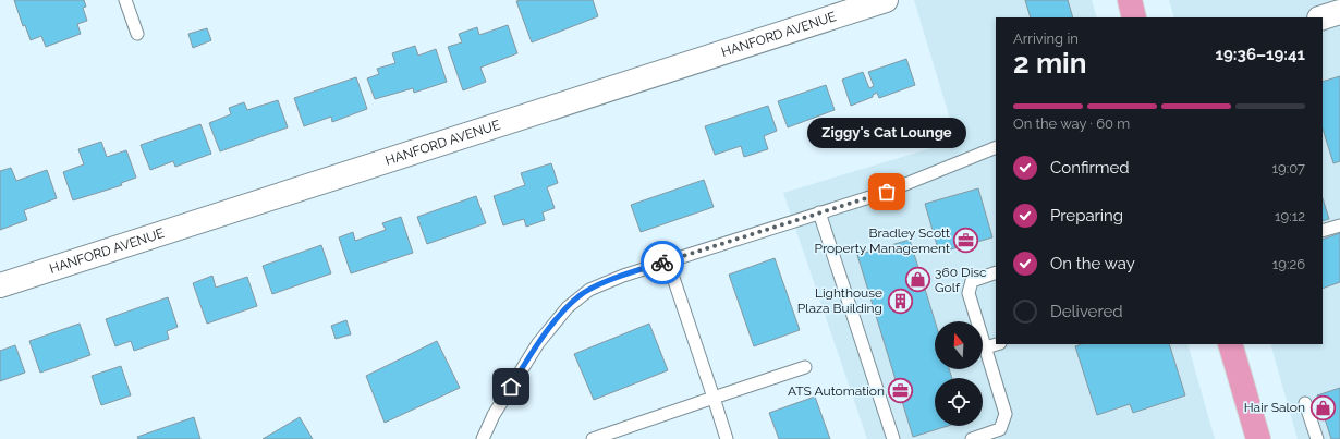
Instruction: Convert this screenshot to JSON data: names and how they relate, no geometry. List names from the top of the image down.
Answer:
{
  "streets": {
    "street": ["HANFORD AVENUE"]
  },
  "places": {
    "other": ["Ziggy's Cat Lounge"],
    "office": ["Bradley Scott Property Management", "ATS Automation"],
    "shop": ["360 Disc Golf", "Hair Salon"],
    "building": ["Lighthouse Plaza Building"]
  },
  "north": "top",
  "page": {
    "heading": ["2 min", "Arriving in", "19:36–19:41"],
    "bar": "On the way · 60 m",
    "bubble": "Ziggy's Cat Lounge",
    "list": [
      ["Confirmed", "19:07"],
      ["Preparing", "19:12"],
      ["On the way", "19:26"],
      "Delivered"
    ]
  }
}
